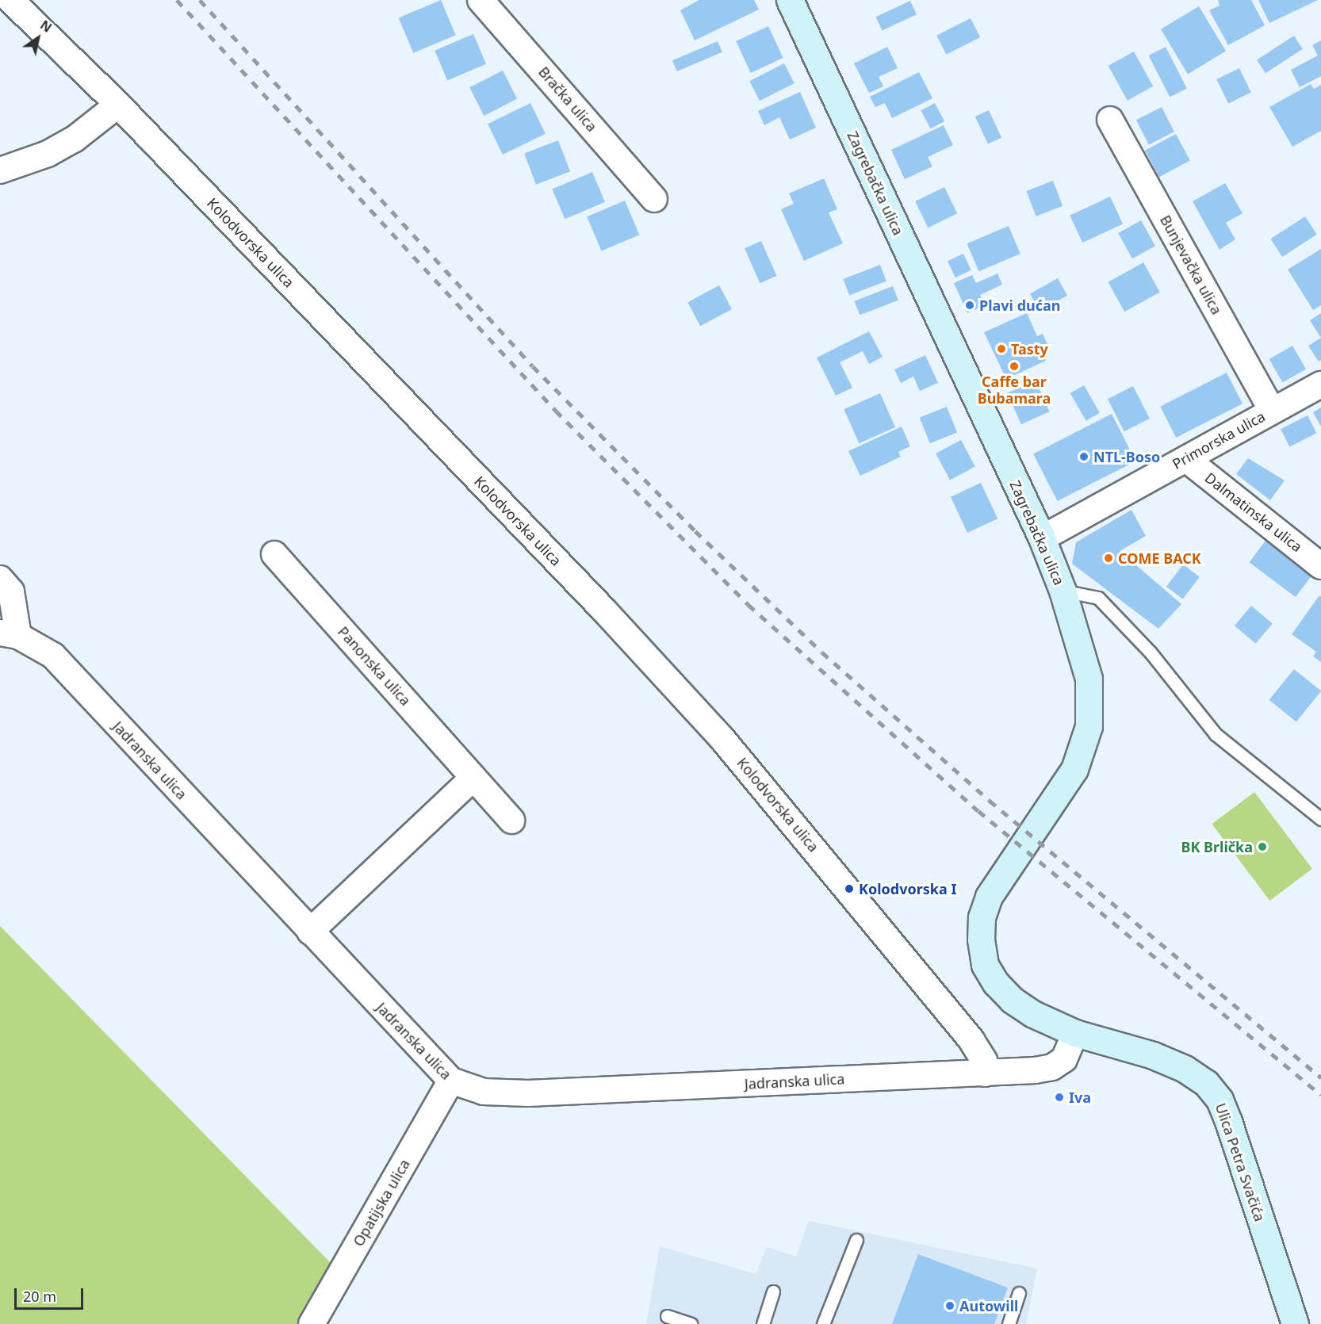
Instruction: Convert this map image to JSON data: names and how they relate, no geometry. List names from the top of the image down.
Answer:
{
  "streets": {
    "main road": ["Zagrebačka ulica", "Ulica Petra Svačića"],
    "street": [
      "Bračka ulica",
      "Kolodvorska ulica",
      "Bunjevačka ulica",
      "Primorska ulica",
      "Dalmatinska ulica",
      "Panonska ulica",
      "Jadranska ulica",
      "Opatijska ulica"
    ]
  },
  "crossings": [
    ["Zagrebačka ulica", "Primorska ulica"],
    ["Zagrebačka ulica", "Jadranska ulica"],
    ["Zagrebačka ulica", "Ulica Petra Svačića"],
    ["Kolodvorska ulica", "Jadranska ulica"],
    ["Bunjevačka ulica", "Primorska ulica"],
    ["Primorska ulica", "Dalmatinska ulica"],
    ["Jadranska ulica", "Ulica Petra Svačića"],
    ["Jadranska ulica", "Opatijska ulica"]
  ],
  "places": [
    "Plavi dućan",
    "Tasty",
    "Caffe bar Bubamara",
    "NTL-Boso",
    "COME BACK",
    "BK Brlička",
    "Kolodvorska I",
    "Iva",
    "Autowill"
  ],
  "scale_bar": "20 m",
  "north": "top right"
}
